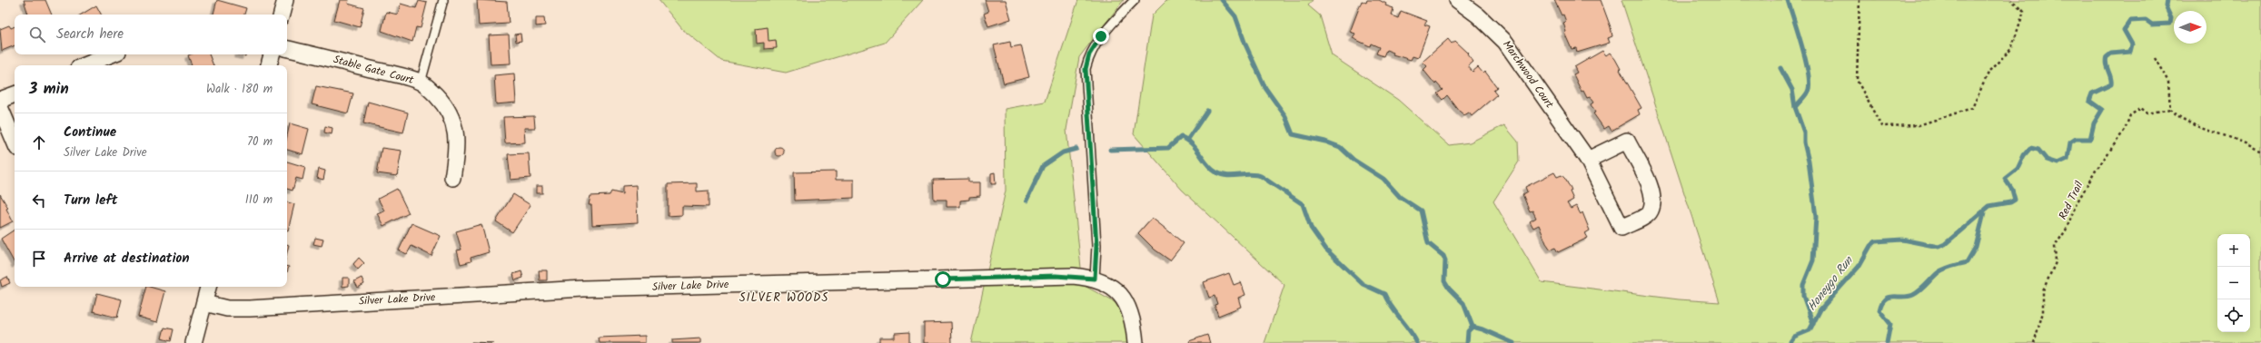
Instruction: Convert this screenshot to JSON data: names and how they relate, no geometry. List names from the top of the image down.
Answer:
{
  "streets": {
    "street": ["Stable Gate Court", "Marchwood Court", "Silver Lake Drive"],
    "path": ["Red Trail"]
  },
  "districts": ["SILVER WOODS"],
  "water": ["Honeygo Run"],
  "north": "right",
  "page": {
    "search": "Search here",
    "heading": ["3 min", "Walk · 180 m"],
    "list": [
      ["Continue", "Silver Lake Drive", "70 m"],
      ["Turn left", "110 m"],
      "Arrive at destination"
    ],
    "map_buttons": ["+", "−"]
  }
}
